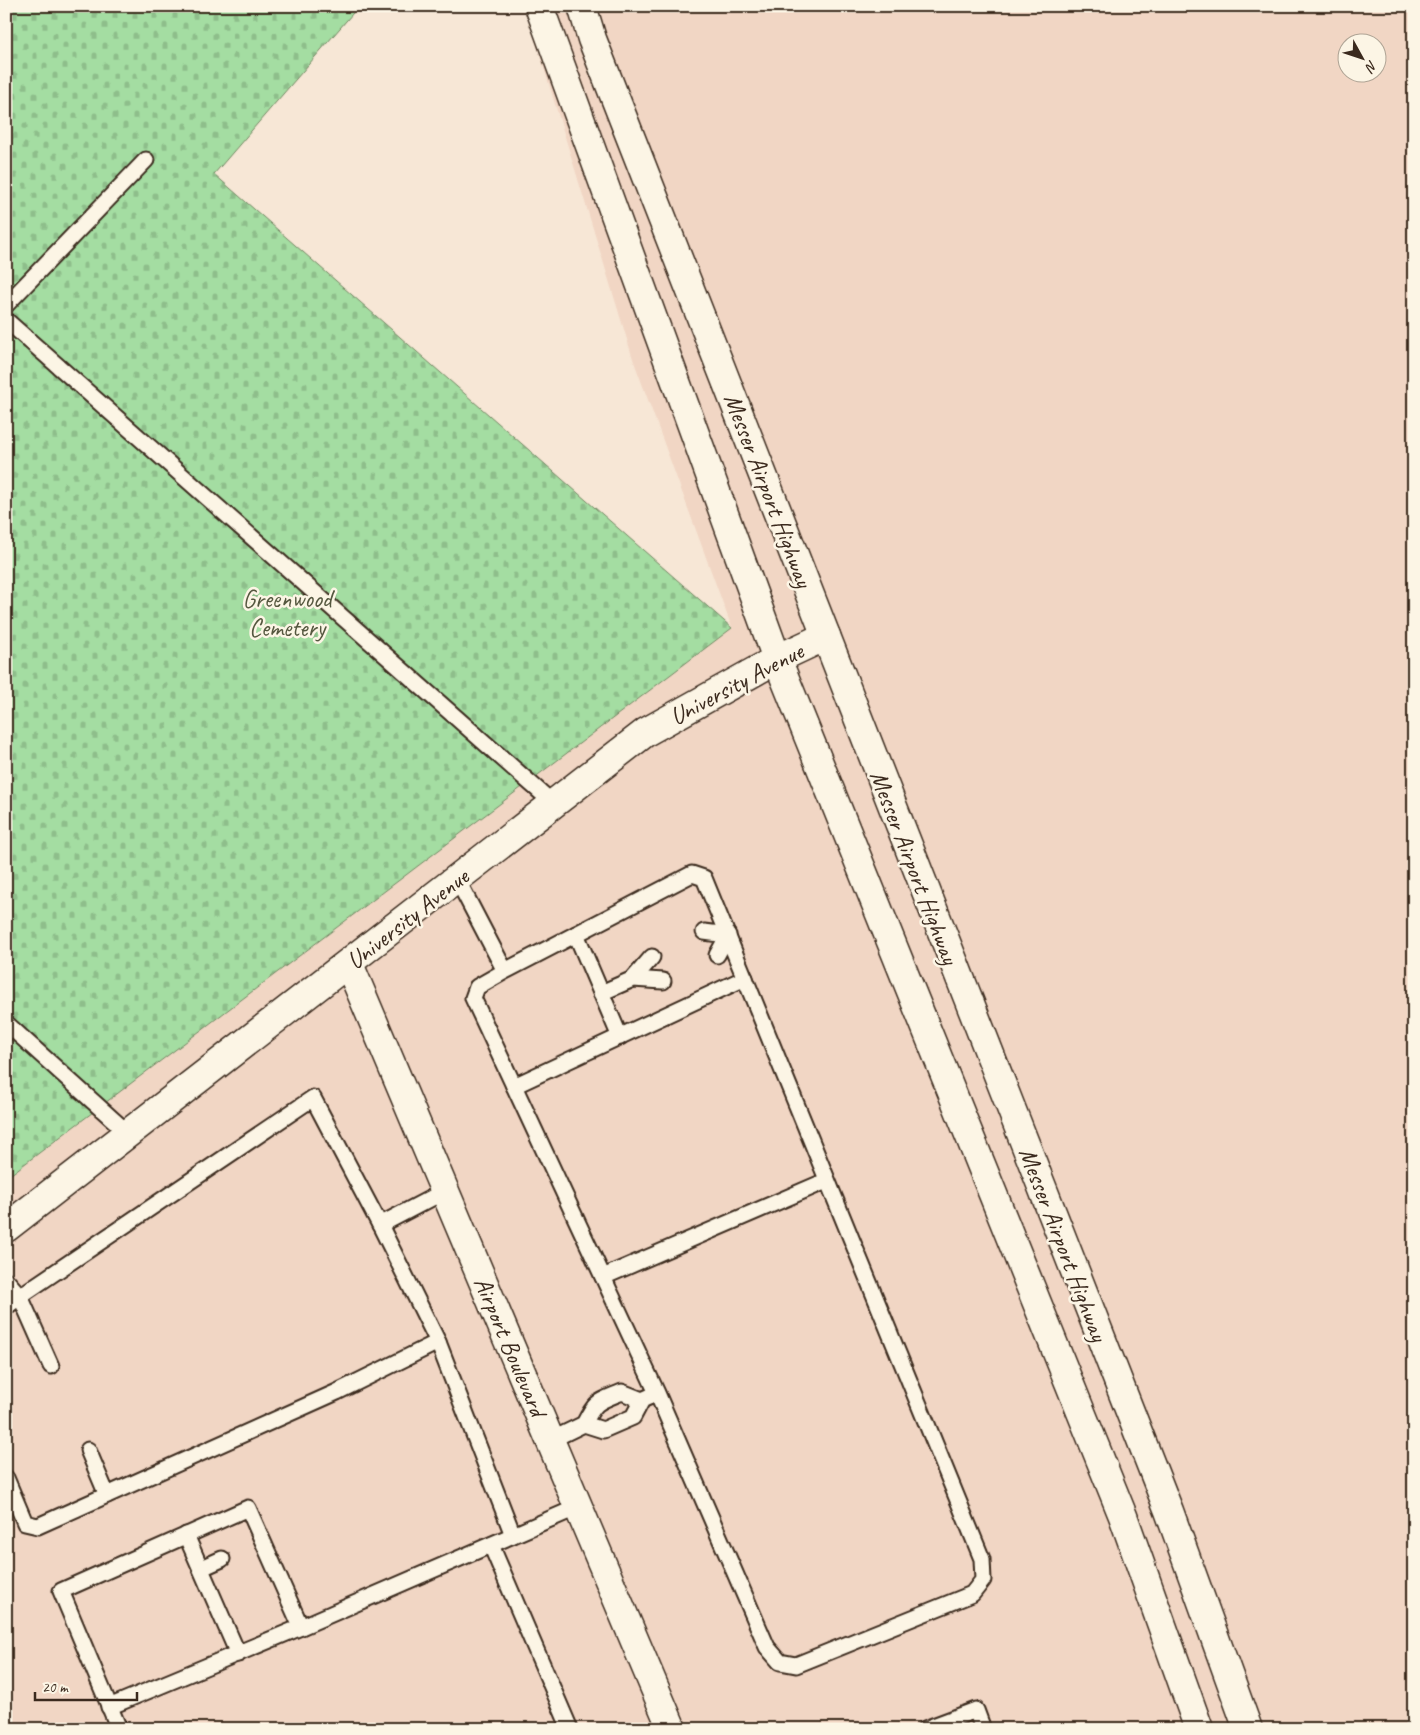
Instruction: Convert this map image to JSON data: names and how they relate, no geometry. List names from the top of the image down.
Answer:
{
  "streets": {
    "main road": ["Messer Airport Highway", "University Avenue", "Airport Boulevard"]
  },
  "crossings": [
    ["Messer Airport Highway", "University Avenue"],
    ["University Avenue", "Airport Boulevard"]
  ],
  "parks": ["Greenwood Cemetery"],
  "scale_bar": "20 m",
  "north": "bottom right"
}
